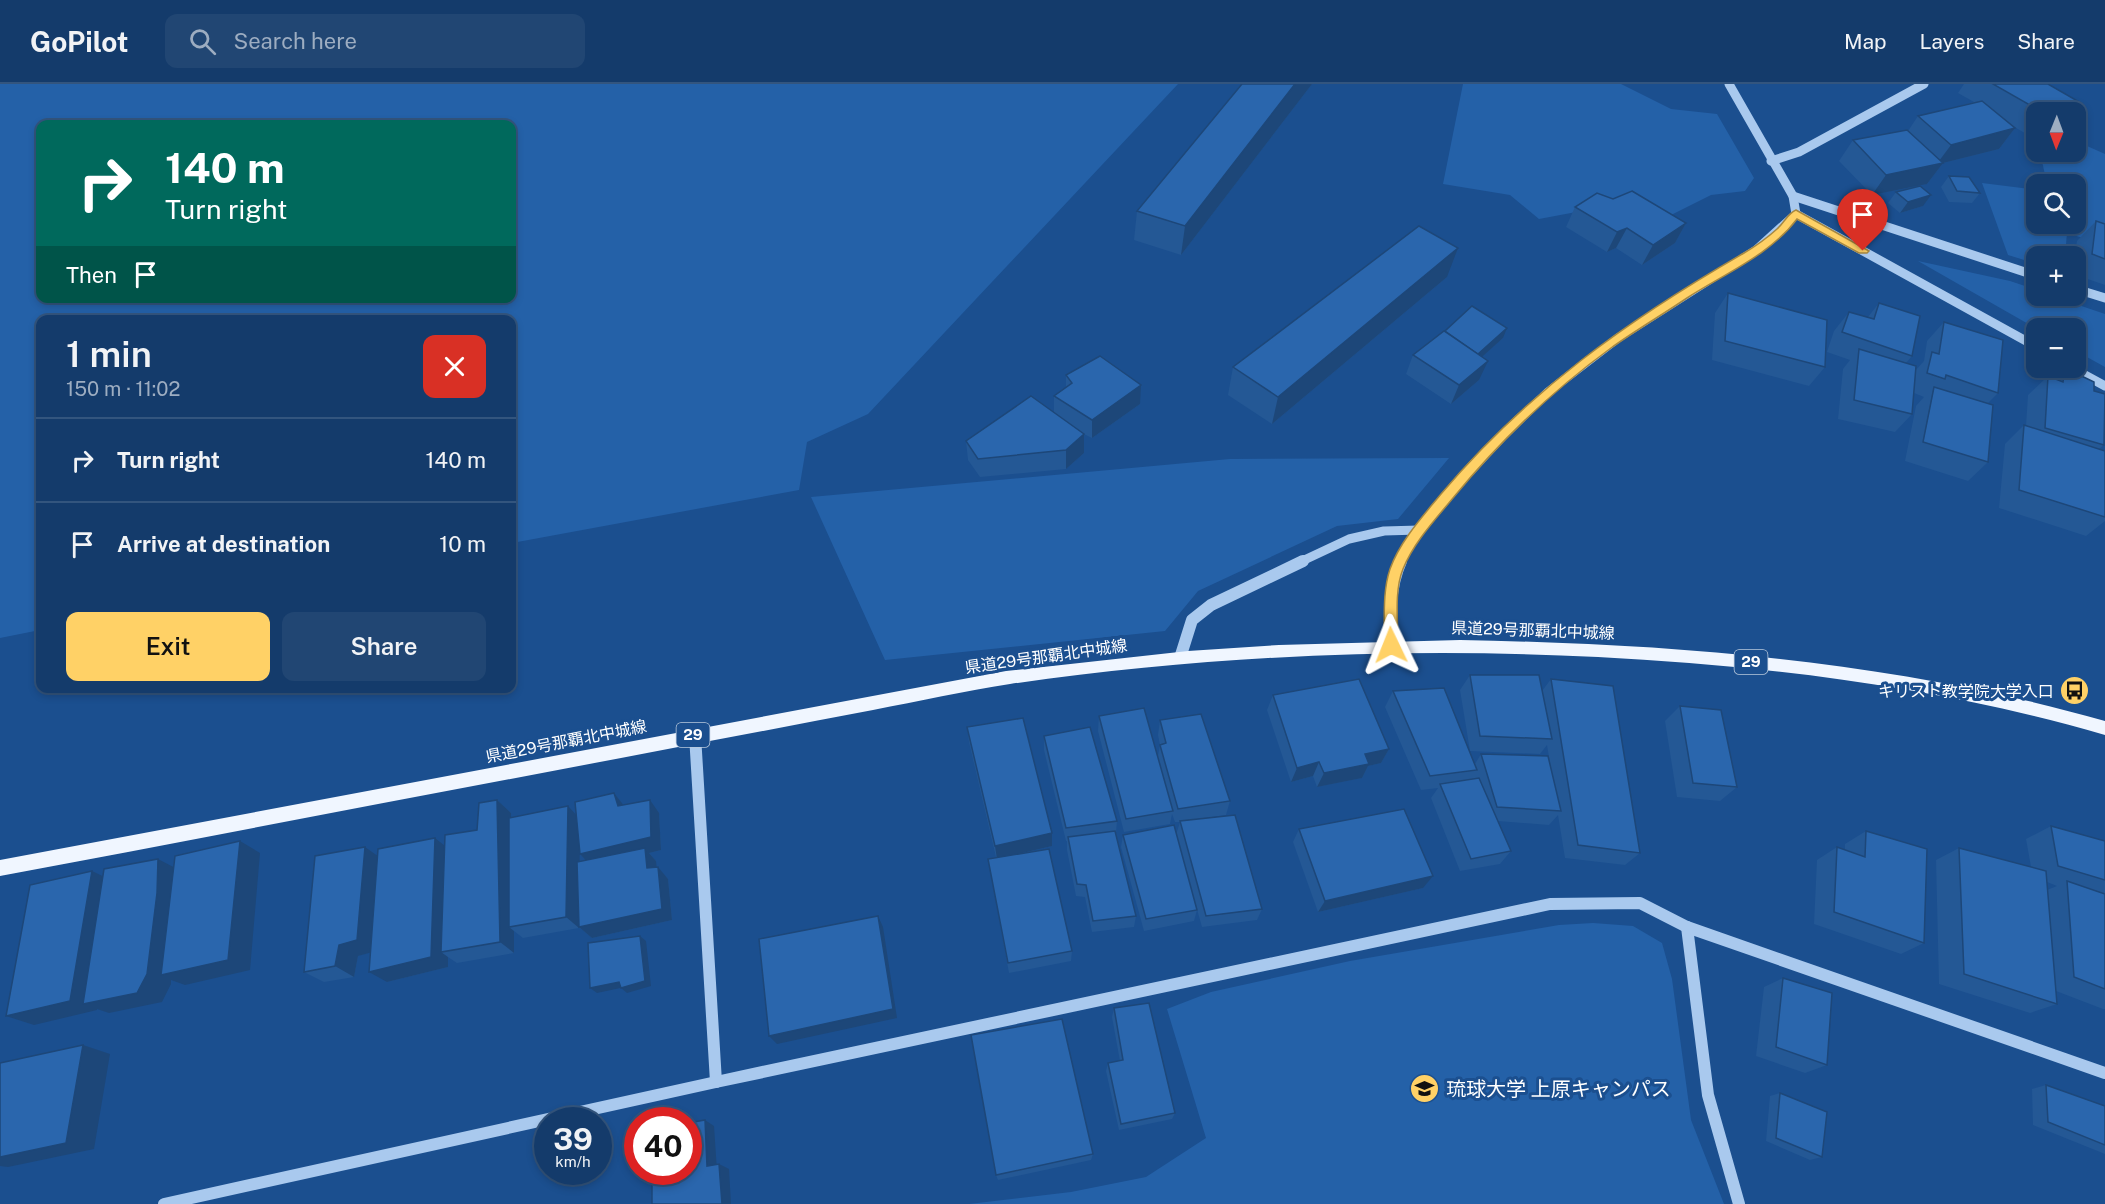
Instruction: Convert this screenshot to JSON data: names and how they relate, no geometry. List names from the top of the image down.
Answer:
{
  "streets": {
    "main road": ["県道29号那覇北中城線", "29"]
  },
  "places": {
    "bus stop": ["キリスト教学院大学入口"],
    "school or university": ["琉球大学 上原キャンパス"]
  },
  "north": "bottom",
  "page": {
    "header": "GoPilot",
    "search": "Search here",
    "nav": ["Map", "Layers", "Share"],
    "map_buttons": ["+", "−"],
    "turn": ["140 m", "Turn right"],
    "then": "Then",
    "heading": ["1 min", "150 m · 11:02"],
    "list": [
      {
        "name": "Turn right",
        "value": "140 m"
      },
      {
        "name": "Arrive at destination",
        "value": "10 m"
      }
    ],
    "buttons": ["Exit", "Share"],
    "speed": "39 km/h",
    "limit": "40"
  }
}
